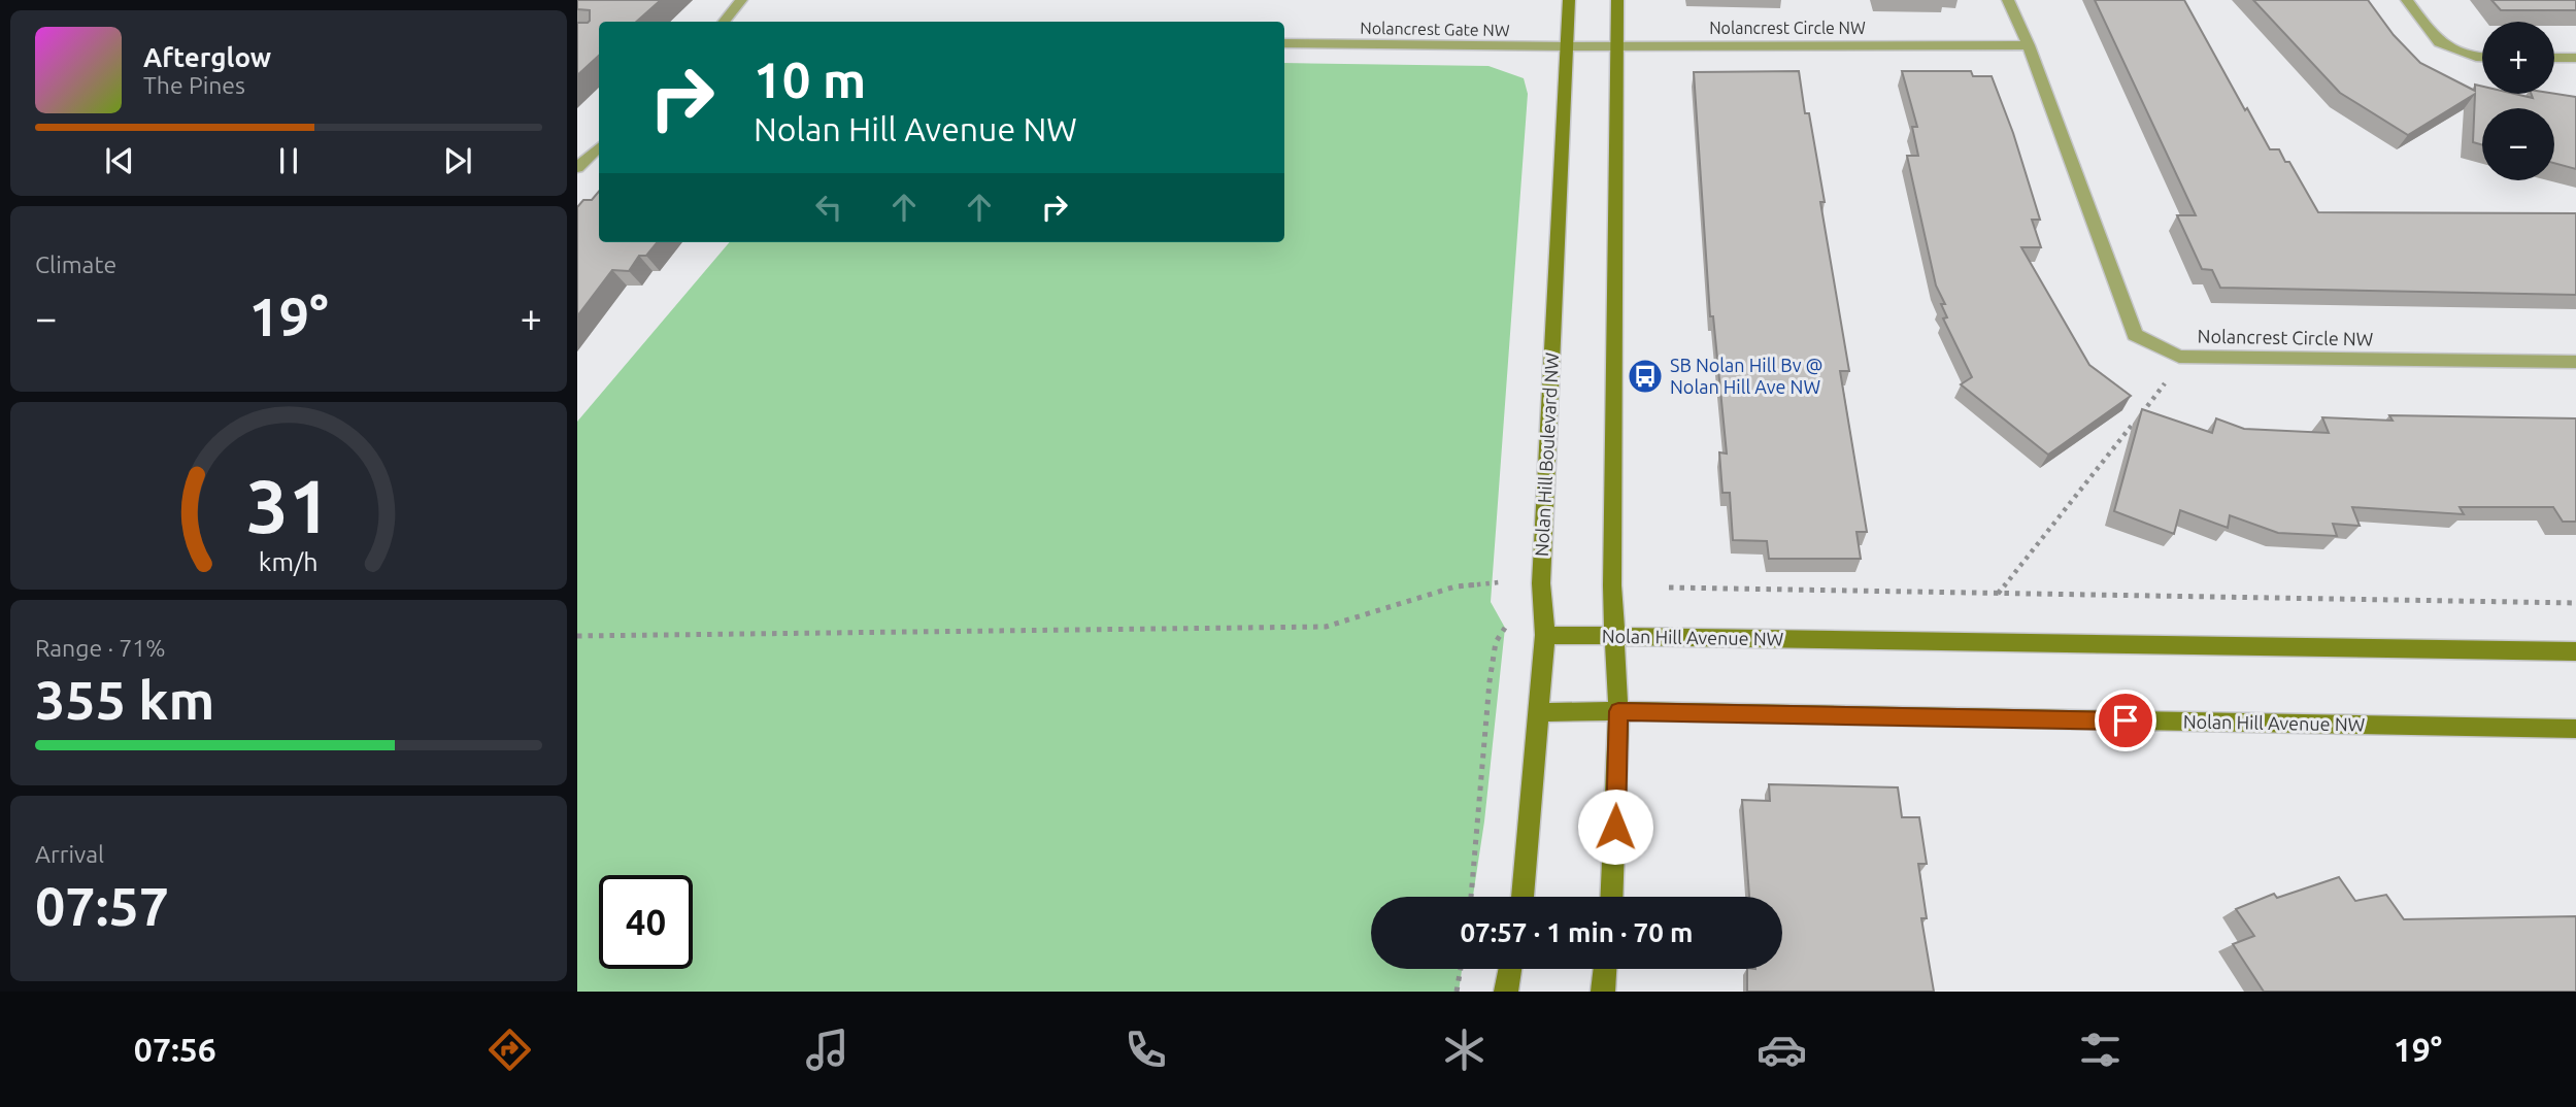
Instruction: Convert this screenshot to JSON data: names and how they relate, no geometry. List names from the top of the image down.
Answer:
{
  "streets": {
    "street": [
      "Nolancrest Circle NW",
      "Nolancrest Gate NW",
      "Nolan Hill Boulevard NW",
      "Nolan Hill Avenue NW"
    ]
  },
  "crossings": [
    ["Nolancrest Circle NW", "Nolancrest Gate NW"],
    ["Nolancrest Gate NW", "Nolan Hill Boulevard NW"],
    ["Nolan Hill Boulevard NW", "Nolan Hill Avenue NW"]
  ],
  "places": {
    "bus stop": ["SB Nolan Hill Bv @ Nolan Hill Ave NW"]
  },
  "page": {
    "map_buttons": ["+", "−"],
    "turn": ["10 m", "Nolan Hill Avenue NW"],
    "song": ["Afterglow", "The Pines"],
    "tile": [
      "Climate",
      ["Range · 71%", "355 km"],
      ["Arrival", "07:57"]
    ],
    "heat": ["−", "19°", "+"],
    "limit": "40",
    "trip": "07:57 · 1 min · 70 m",
    "tabs": ["07:56", "19°"],
    "gauge": ["31", "km/h"]
  }
}
